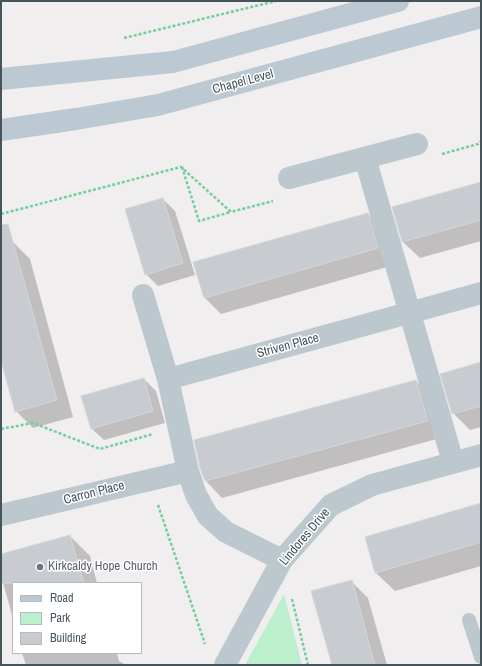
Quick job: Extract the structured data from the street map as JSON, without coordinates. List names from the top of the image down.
{
  "streets": {
    "main road": ["Chapel Level"],
    "street": ["Striven Place", "Carron Place", "Lindores Drive"]
  },
  "places": ["Kirkcaldy Hope Church"],
  "legend": ["Road", "Park", "Building"]
}
